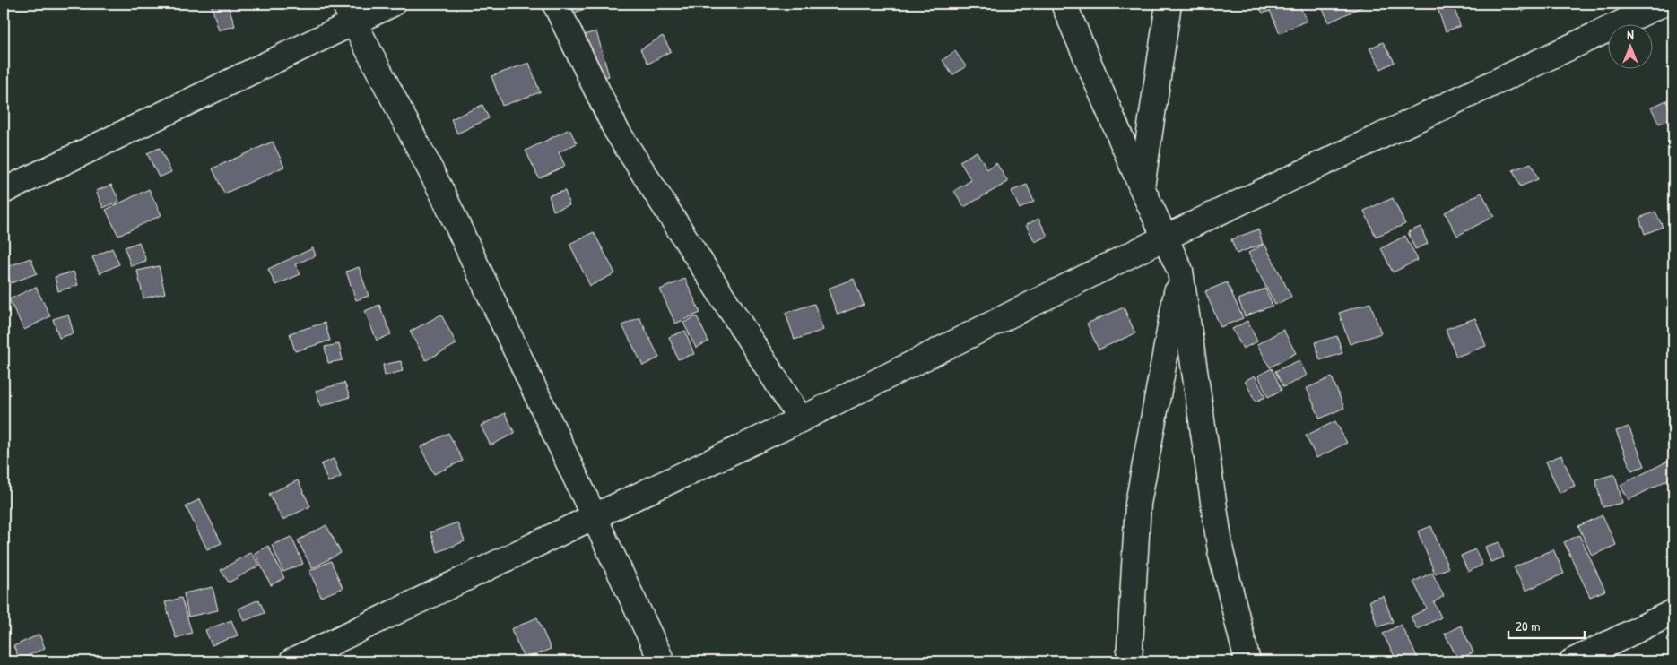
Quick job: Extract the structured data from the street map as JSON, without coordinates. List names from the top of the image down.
{
  "scale_bar": "20 m",
  "north": "top"
}
